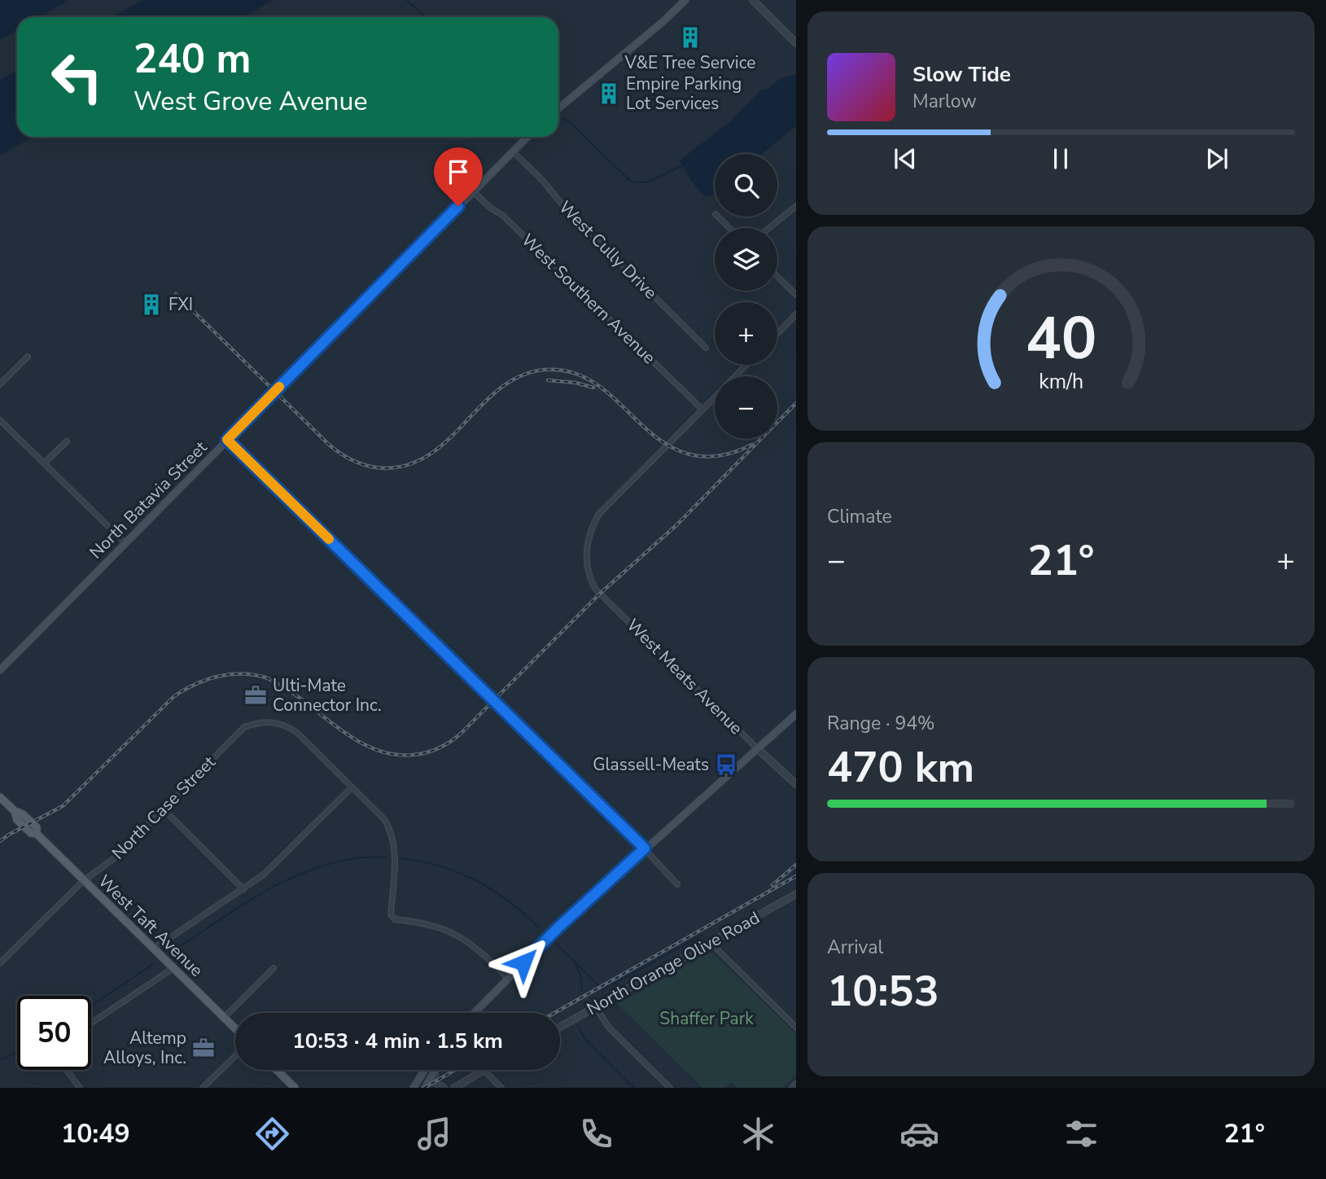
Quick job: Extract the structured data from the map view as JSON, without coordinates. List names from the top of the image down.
{
  "streets": {
    "main road": ["North Batavia Street", "West Taft Avenue"],
    "street": [
      "West Cully Drive",
      "West Southern Avenue",
      "West Meats Avenue",
      "North Case Street",
      "North Orange Olive Road"
    ]
  },
  "crossings": [
    ["West Cully Drive", "North Batavia Street"],
    ["West Southern Avenue", "North Batavia Street"],
    ["West Southern Avenue", "West Meats Avenue"],
    ["North Case Street", "West Taft Avenue"]
  ],
  "parks": ["Shaffer Park"],
  "places": {
    "building": ["V&E Tree Service", "Empire Parking Lot Services", "FXI"],
    "office": ["Ulti-Mate Connector Inc.", "Altemp Alloys, Inc."],
    "bus stop": ["Glassell-Meats"]
  },
  "page": {
    "turn": ["240 m", "West Grove Avenue"],
    "song": ["Slow Tide", "Marlow"],
    "map_buttons": ["+", "−"],
    "tile": [
      "Climate",
      ["Range · 94%", "470 km"],
      ["Arrival", "10:53"]
    ],
    "heat": ["−", "21°", "+"],
    "limit": "50",
    "trip": "10:53 · 4 min · 1.5 km",
    "tabs": ["10:49", "21°"],
    "gauge": ["40", "km/h"]
  }
}
